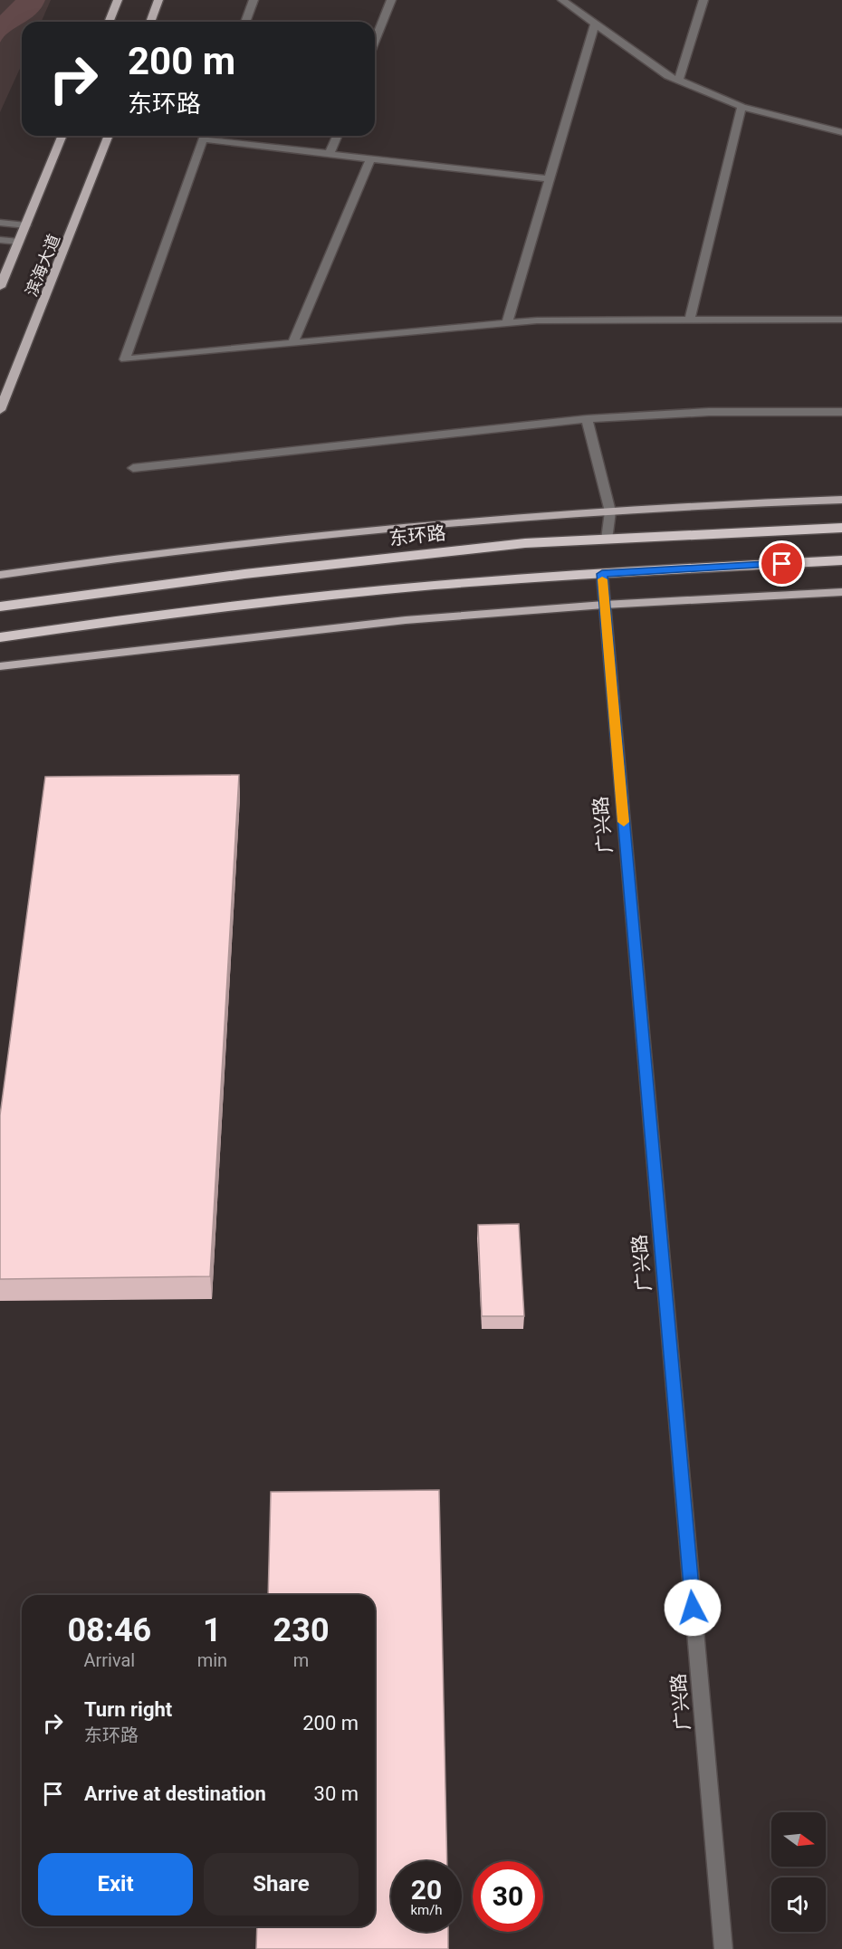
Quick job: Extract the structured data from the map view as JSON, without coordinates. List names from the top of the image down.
{
  "streets": {
    "highway": ["东环路"],
    "main road": ["滨海大道"],
    "street": ["广兴路"]
  },
  "north": "right",
  "page": {
    "turn": ["200 m", "东环路"],
    "eta": [
      "08:46",
      "Arrival",
      "1",
      "min",
      "230",
      "m"
    ],
    "list": [
      {
        "name": "Turn right",
        "note": "东环路",
        "value": "200 m"
      },
      {
        "name": "Arrive at destination",
        "value": "30 m"
      }
    ],
    "buttons": ["Exit", "Share"],
    "speed": "20 km/h",
    "limit": "30"
  }
}
